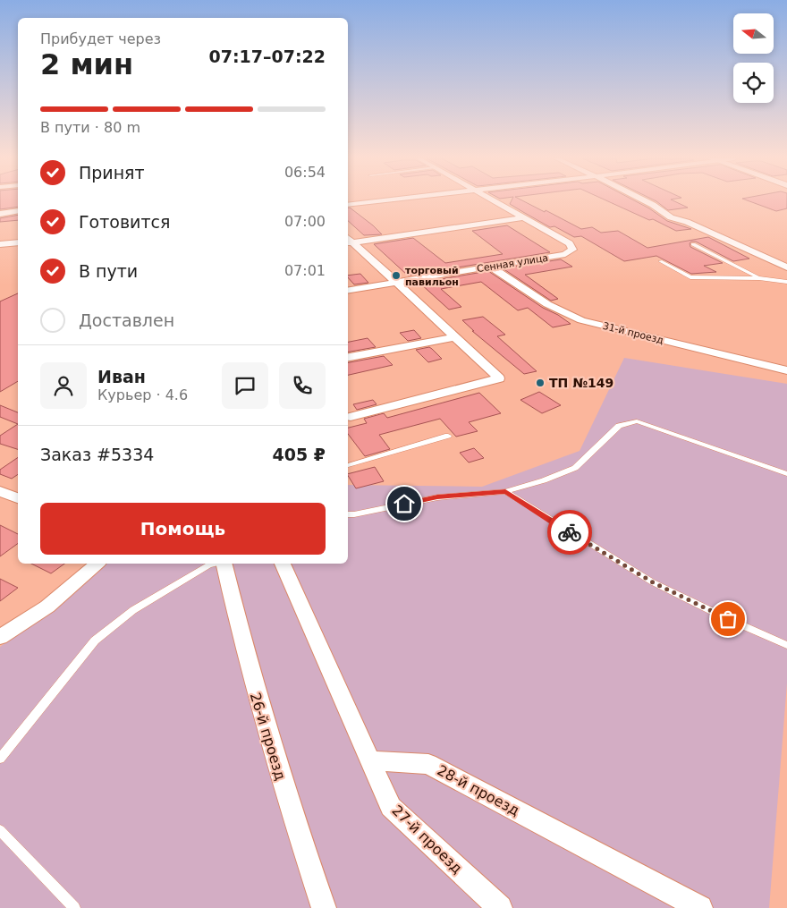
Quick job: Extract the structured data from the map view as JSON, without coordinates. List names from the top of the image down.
{
  "streets": {
    "street": [
      "Сенная улица",
      "31-й проезд",
      "26-й проезд",
      "28-й проезд",
      "27-й проезд"
    ]
  },
  "crossings": [
    ["Сенная улица", "31-й проезд"],
    ["28-й проезд", "27-й проезд"]
  ],
  "places": ["торговый павильон", "ТП №149"],
  "north": "left",
  "page": {
    "heading": ["2 мин", "Прибудет через", "07:17–07:22"],
    "panel": [
      "Иван",
      "Курьер · 4.6",
      "Заказ #5334",
      "405 ₽"
    ],
    "bar": "В пути · 80 m",
    "list": [
      ["Принят", "06:54"],
      ["Готовится", "07:00"],
      ["В пути", "07:01"],
      "Доставлен"
    ],
    "buttons": "Помощь"
  }
}
